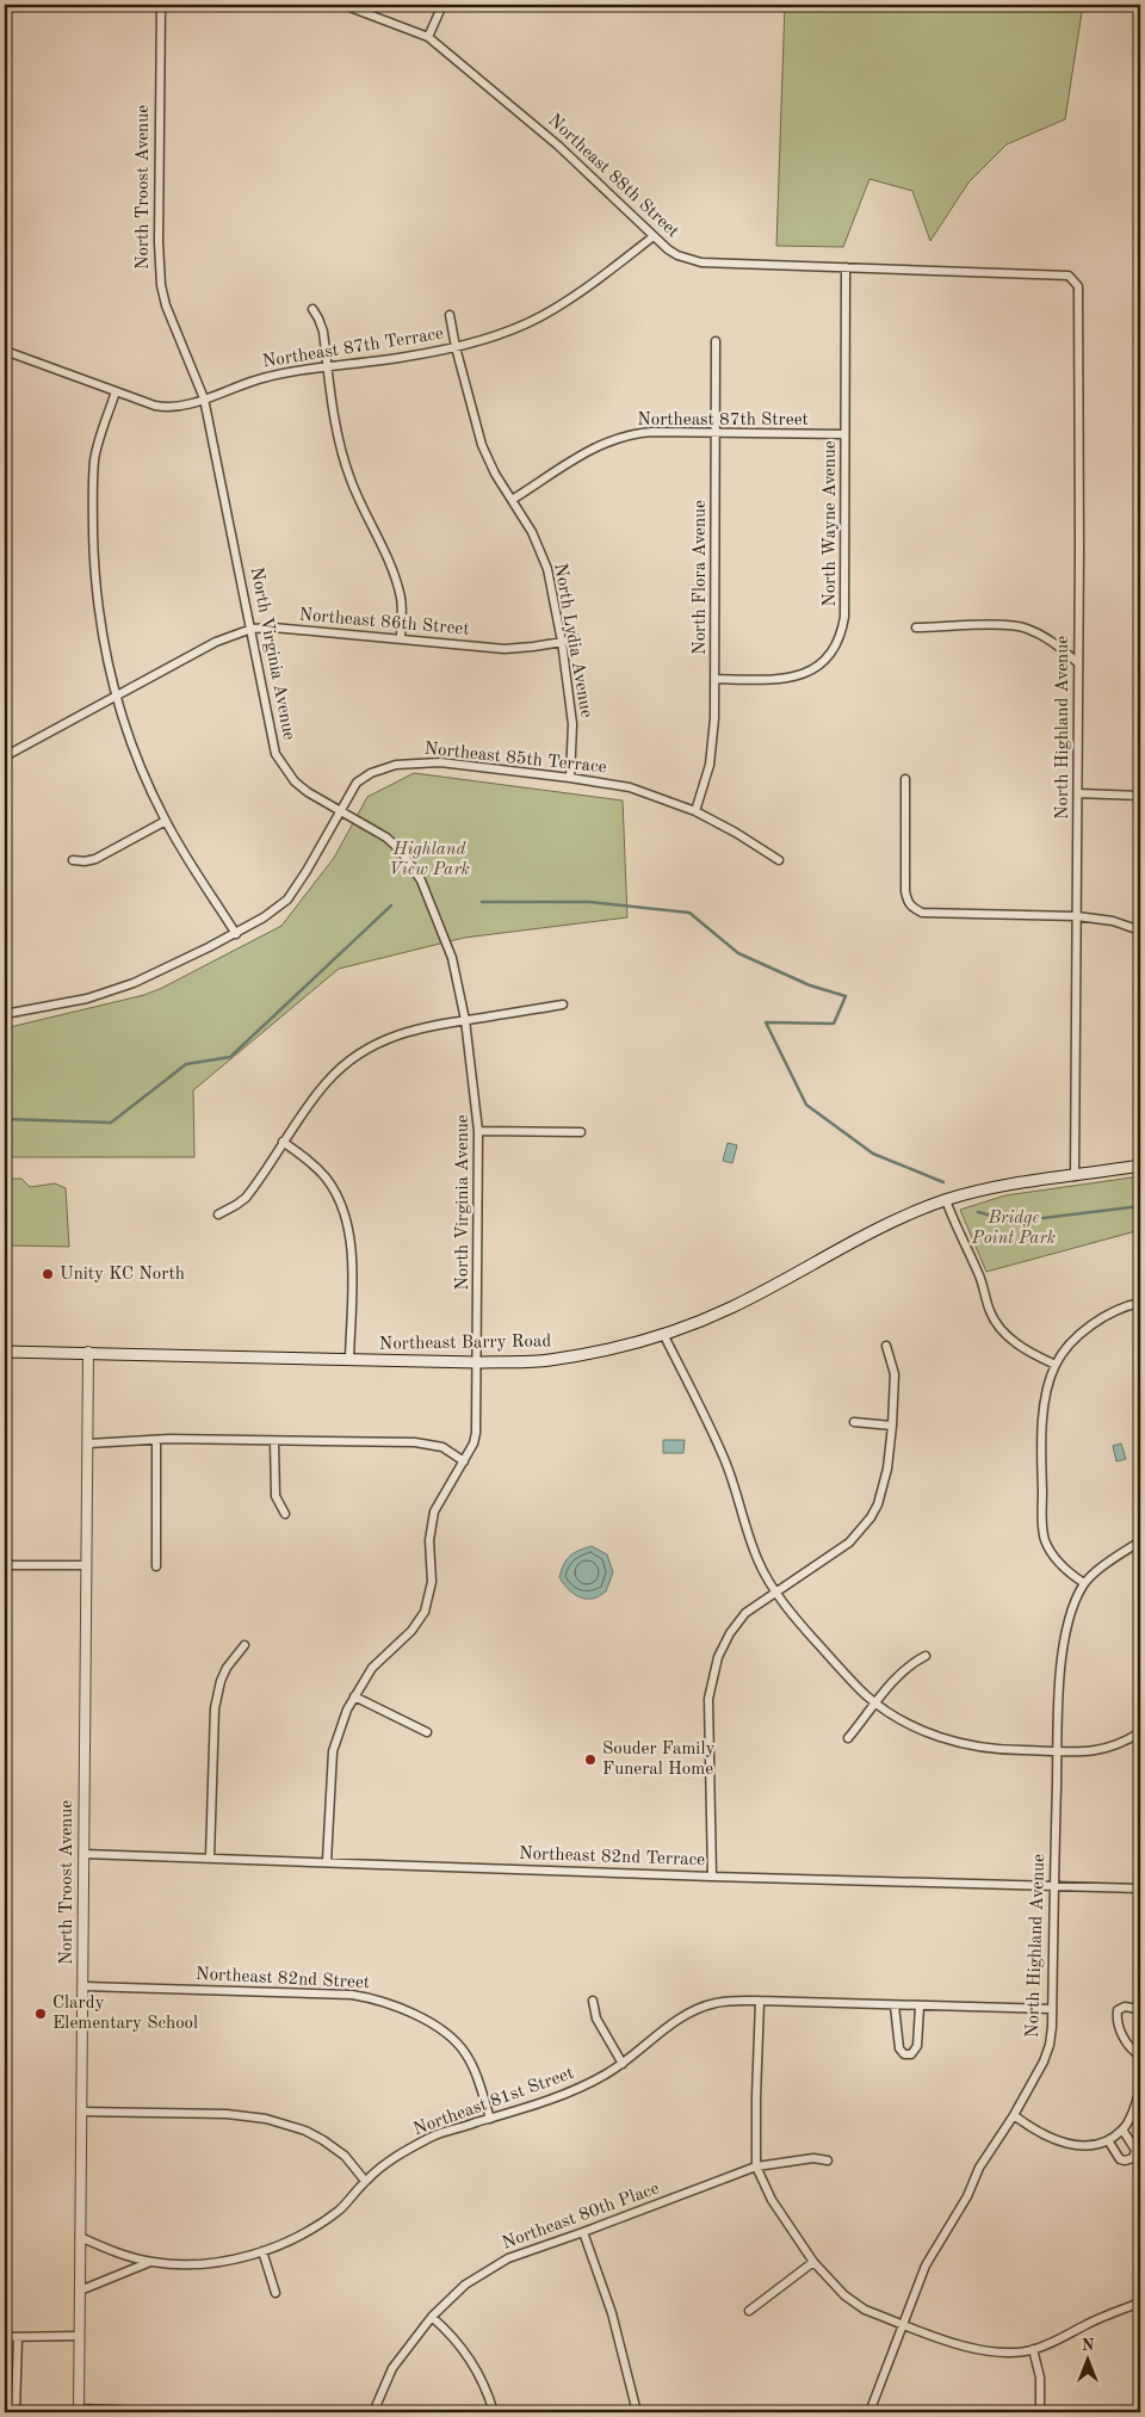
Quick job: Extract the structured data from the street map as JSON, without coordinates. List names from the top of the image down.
{
  "streets": {
    "main road": ["Northeast Barry Road"],
    "street": [
      "Northeast 88th Street",
      "North Troost Avenue",
      "Northeast 87th Terrace",
      "Northeast 87th Street",
      "North Wayne Avenue",
      "North Flora Avenue",
      "Northeast 86th Street",
      "North Lydia Avenue",
      "North Virginia Avenue",
      "North Highland Avenue",
      "Northeast 85th Terrace",
      "Northeast 82nd Terrace",
      "Northeast 82nd Street",
      "Northeast 81st Street",
      "Northeast 80th Place"
    ]
  },
  "crossings": [
    ["Northeast 88th Street", "Northeast 87th Terrace"],
    ["Northeast 88th Street", "North Wayne Avenue"],
    ["Northeast 88th Street", "North Highland Avenue"],
    ["North Troost Avenue", "Northeast 87th Terrace"],
    ["North Troost Avenue", "North Virginia Avenue"],
    ["North Troost Avenue", "Northeast Barry Road"],
    ["North Troost Avenue", "Northeast 82nd Terrace"],
    ["North Troost Avenue", "Northeast 82nd Street"],
    ["North Troost Avenue", "Northeast 81st Street"],
    ["Northeast 87th Terrace", "North Lydia Avenue"],
    ["Northeast 87th Terrace", "North Virginia Avenue"],
    ["Northeast 87th Street", "North Wayne Avenue"],
    ["Northeast 87th Street", "North Flora Avenue"],
    ["Northeast 87th Street", "North Lydia Avenue"],
    ["North Wayne Avenue", "North Flora Avenue"],
    ["North Flora Avenue", "Northeast 85th Terrace"],
    ["Northeast 86th Street", "North Lydia Avenue"],
    ["Northeast 86th Street", "North Virginia Avenue"],
    ["North Lydia Avenue", "Northeast 85th Terrace"],
    ["North Virginia Avenue", "Northeast 85th Terrace"],
    ["North Virginia Avenue", "Northeast Barry Road"],
    ["North Virginia Avenue", "Northeast 82nd Terrace"],
    ["North Highland Avenue", "Northeast Barry Road"],
    ["North Highland Avenue", "Northeast 82nd Terrace"],
    ["North Highland Avenue", "Northeast 81st Street"],
    ["Northeast 82nd Street", "Northeast 81st Street"]
  ],
  "parks": ["Highland View Park", "Bridge Point Park"],
  "places": ["Unity KC North", "Souder Family Funeral Home", "Clardy Elementary School"],
  "north": "top"
}
